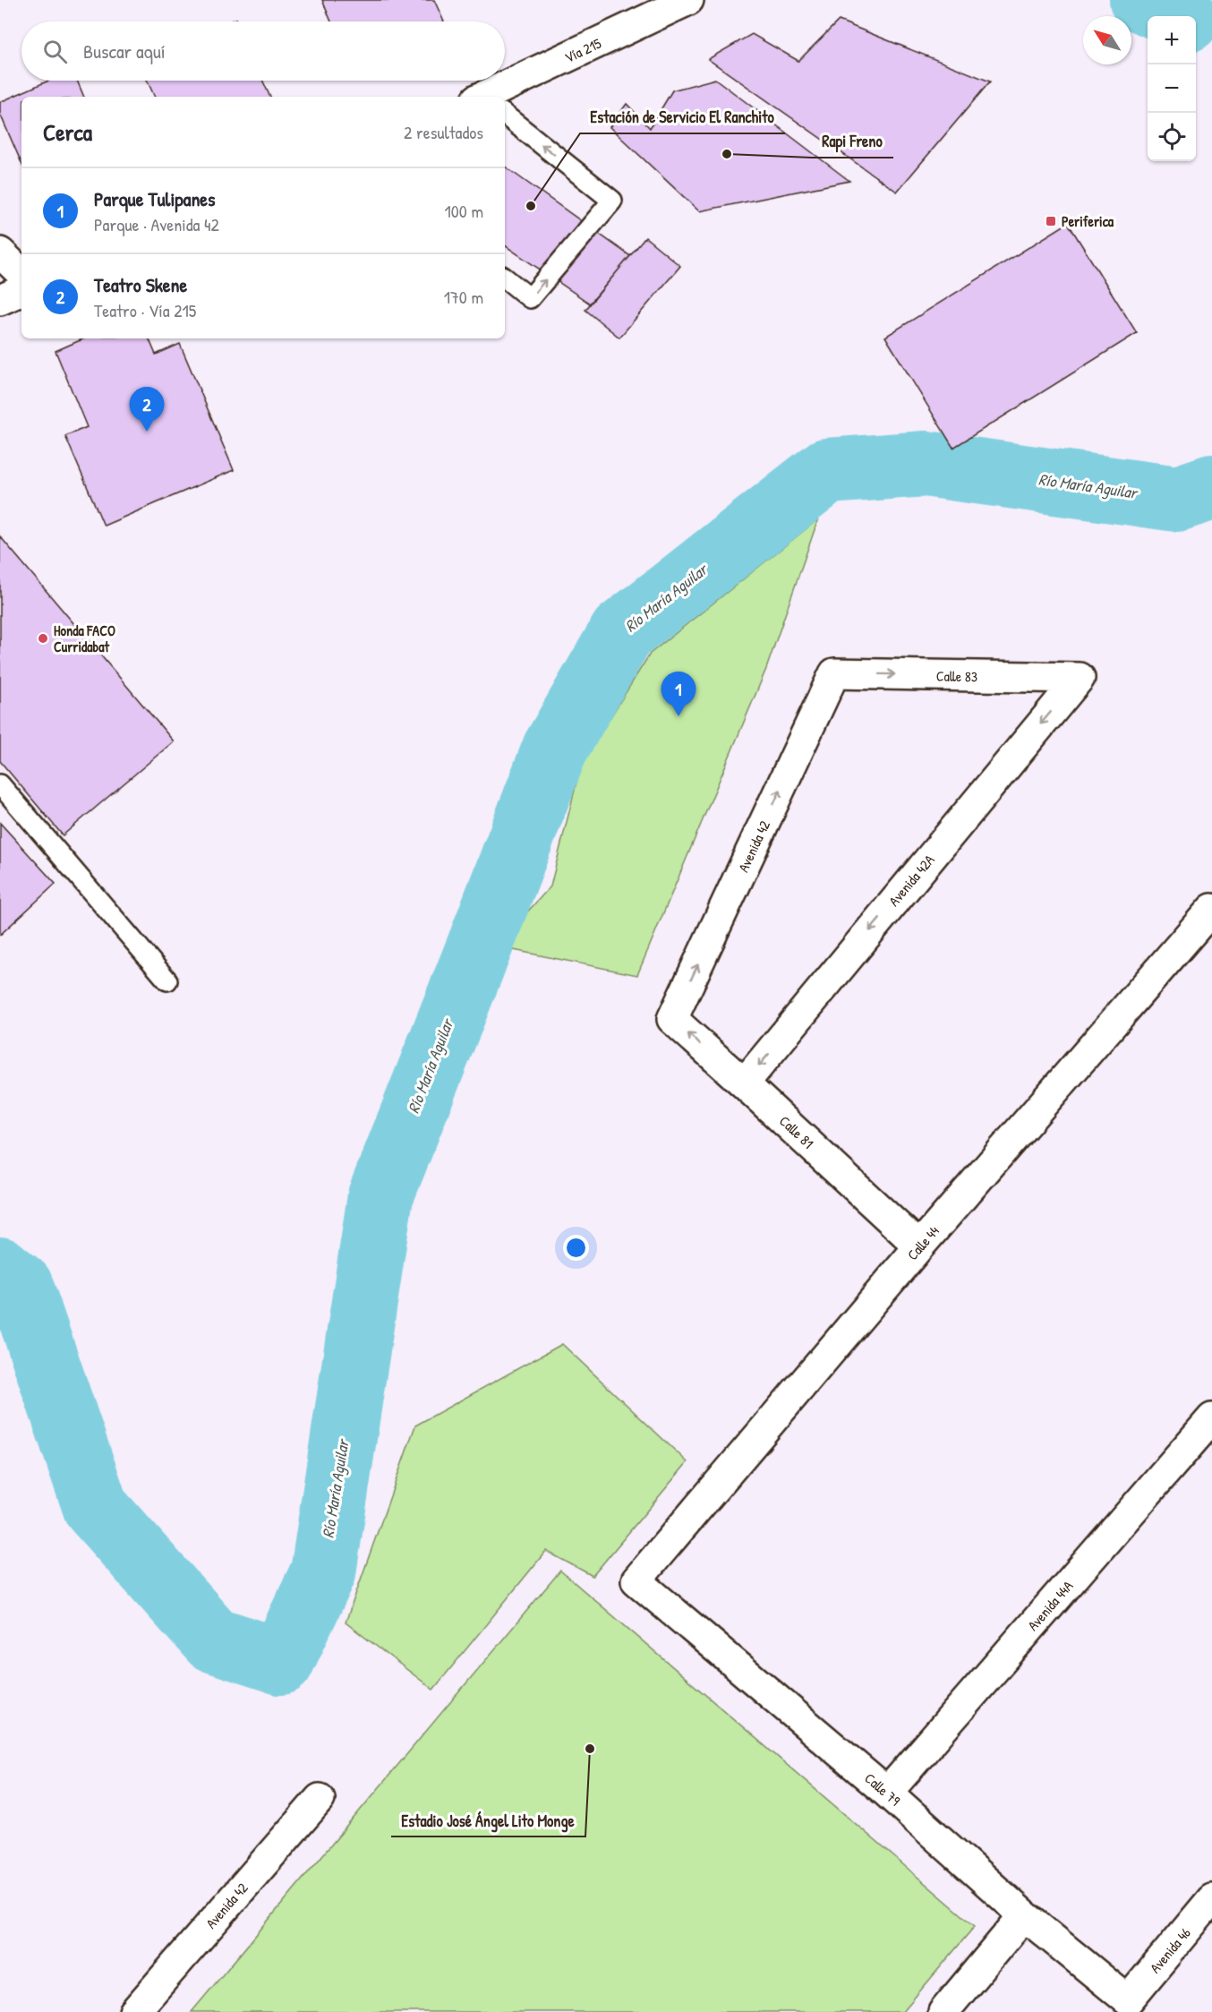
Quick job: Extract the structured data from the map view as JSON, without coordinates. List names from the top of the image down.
{
  "streets": {
    "street": [
      "Vía 215",
      "Calle 83",
      "Avenida 42",
      "Avenida 42A",
      "Calle 81",
      "Calle 44",
      "Avenida 44A",
      "Calle 79",
      "Avenida 46"
    ]
  },
  "crossings": [
    ["Calle 83", "Avenida 42"],
    ["Calle 83", "Avenida 42A"],
    ["Avenida 42", "Calle 81"],
    ["Avenida 42A", "Calle 81"],
    ["Calle 81", "Calle 44"],
    ["Calle 44", "Calle 79"],
    ["Avenida 44A", "Calle 79"],
    ["Calle 79", "Avenida 46"]
  ],
  "one_way": ["Calle 83", "Avenida 42", "Avenida 42A"],
  "water": ["Río María Aguilar"],
  "places": {
    "other": [
      "Rapi Freno",
      "Estación de Servicio El Ranchito",
      "Honda FACO Curridabat",
      "Estadio José Ángel Lito Monge"
    ],
    "transit": ["Periferica"]
  },
  "north": "top left",
  "page": {
    "map_buttons": ["+", "−"],
    "search": "Buscar aquí",
    "heading": ["Cerca", "2 resultados"],
    "list": [
      {
        "mark": "1",
        "name": "Parque Tulipanes",
        "note": "Parque · Avenida 42",
        "value": "100 m"
      },
      {
        "mark": "2",
        "name": "Teatro Skene",
        "note": "Teatro · Vía 215",
        "value": "170 m"
      }
    ],
    "pins": ["2", "1"]
  }
}
